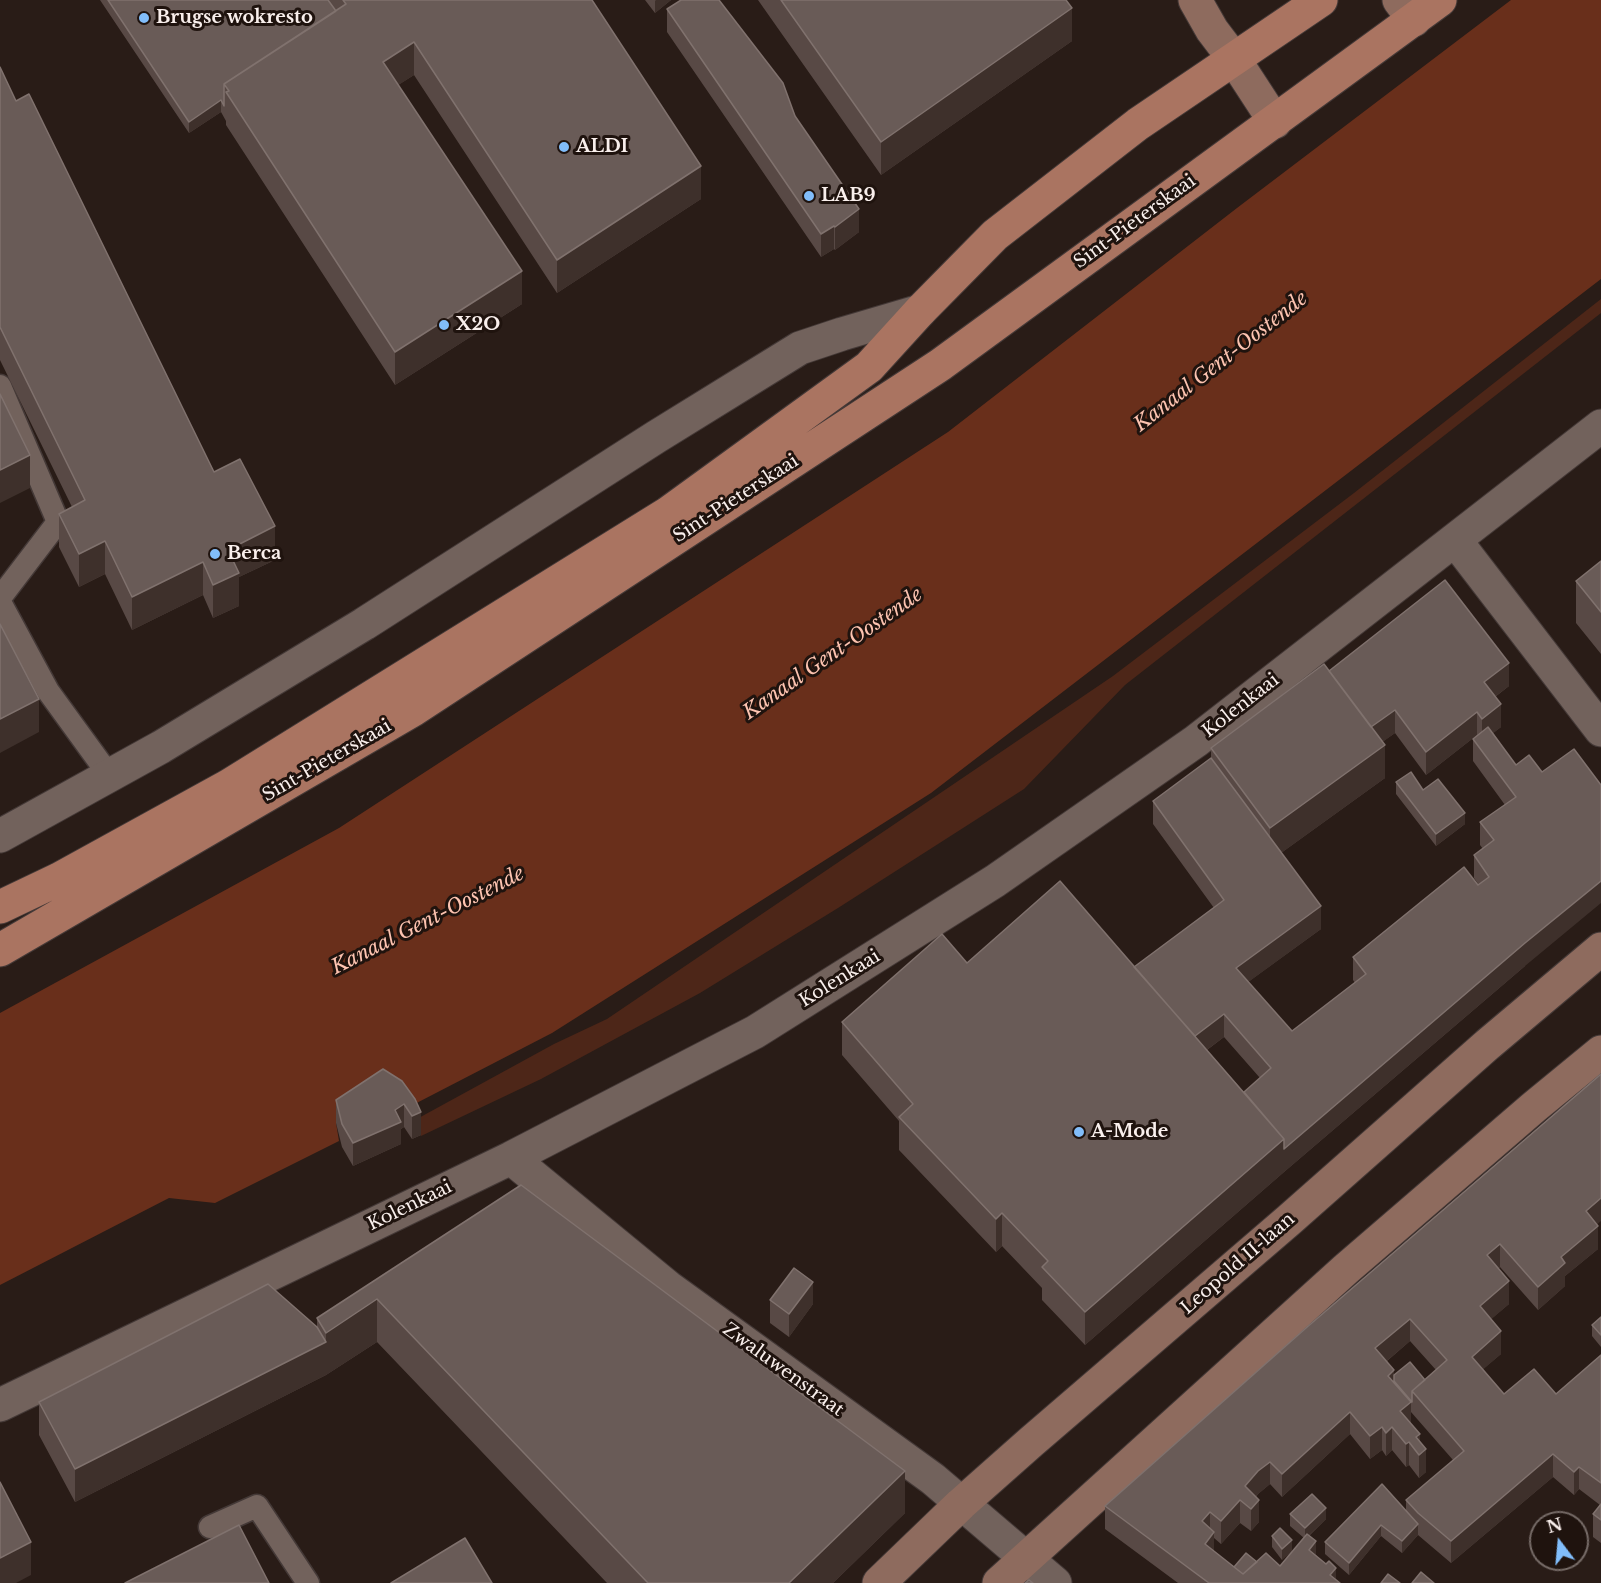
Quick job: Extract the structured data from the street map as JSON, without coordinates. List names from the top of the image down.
{
  "streets": {
    "main road": ["Sint-Pieterskaai"],
    "street": ["Kolenkaai", "Leopold II-laan", "Zwaluwenstraat"]
  },
  "crossings": [
    ["Kolenkaai", "Zwaluwenstraat"],
    ["Leopold II-laan", "Zwaluwenstraat"]
  ],
  "water": ["Kanaal Gent-Oostende"],
  "places": [
    "Brugse wokresto",
    "ALDI",
    "LAB9",
    "X2O",
    "Berca",
    "A-Mode"
  ],
  "north": "top"
}
